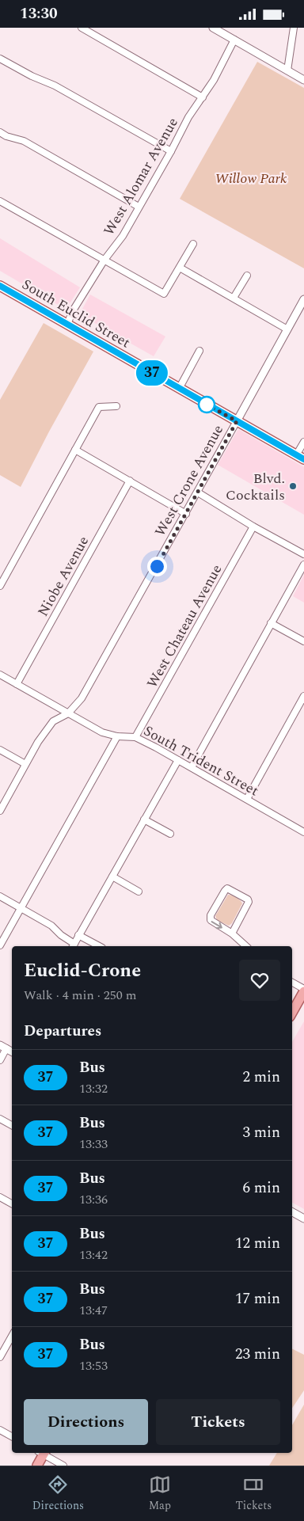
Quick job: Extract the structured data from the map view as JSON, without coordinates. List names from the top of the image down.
{
  "streets": {
    "main road": ["South Euclid Street"],
    "street": [
      "West Alomar Avenue",
      "West Crone Avenue",
      "Niobe Avenue",
      "West Chateau Avenue",
      "South Trident Street"
    ]
  },
  "crossings": [
    ["West Alomar Avenue", "South Euclid Street"],
    ["South Euclid Street", "West Crone Avenue"],
    ["West Crone Avenue", "South Trident Street"],
    ["Niobe Avenue", "South Trident Street"],
    ["West Chateau Avenue", "South Trident Street"]
  ],
  "parks": ["Willow Park"],
  "places": ["Blvd. Cocktails"],
  "lines": ["bus line 37"],
  "page": {
    "status": "13:30",
    "on_map": "37",
    "heading": [
      ["Euclid-Crone", "Walk · 4 min · 250 m"],
      "Departures"
    ],
    "list": [
      {
        "mark": "37",
        "name": "Bus",
        "note": "13:32",
        "value": "2 min"
      },
      {
        "mark": "37",
        "name": "Bus",
        "note": "13:33",
        "value": "3 min"
      },
      {
        "mark": "37",
        "name": "Bus",
        "note": "13:36",
        "value": "6 min"
      },
      {
        "mark": "37",
        "name": "Bus",
        "note": "13:42",
        "value": "12 min"
      },
      {
        "mark": "37",
        "name": "Bus",
        "note": "13:47",
        "value": "17 min"
      },
      {
        "mark": "37",
        "name": "Bus",
        "note": "13:53",
        "value": "23 min"
      }
    ],
    "buttons": ["Directions", "Tickets"],
    "tabs": ["Directions", "Map", "Tickets"]
  }
}
